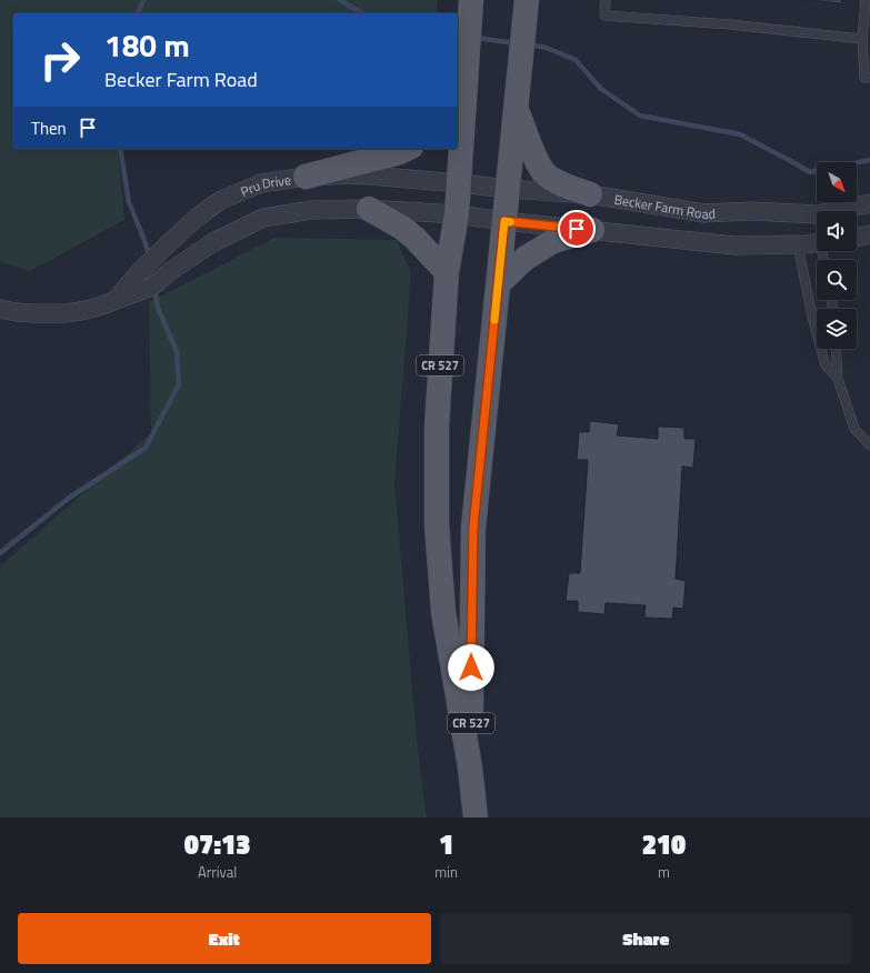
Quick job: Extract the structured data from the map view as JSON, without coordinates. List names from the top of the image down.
{
  "streets": {
    "main road": ["CR 527"],
    "street": ["Pru Drive", "Becker Farm Road"]
  },
  "crossings": [
    ["Pru Drive", "Becker Farm Road"],
    ["Pru Drive", "CR 527"],
    ["Becker Farm Road", "CR 527"]
  ],
  "north": "bottom right",
  "page": {
    "turn": ["180 m", "Becker Farm Road"],
    "then": "Then",
    "eta": [
      "07:13",
      "Arrival",
      "1",
      "min",
      "210",
      "m"
    ],
    "buttons": ["Exit", "Share"]
  }
}
